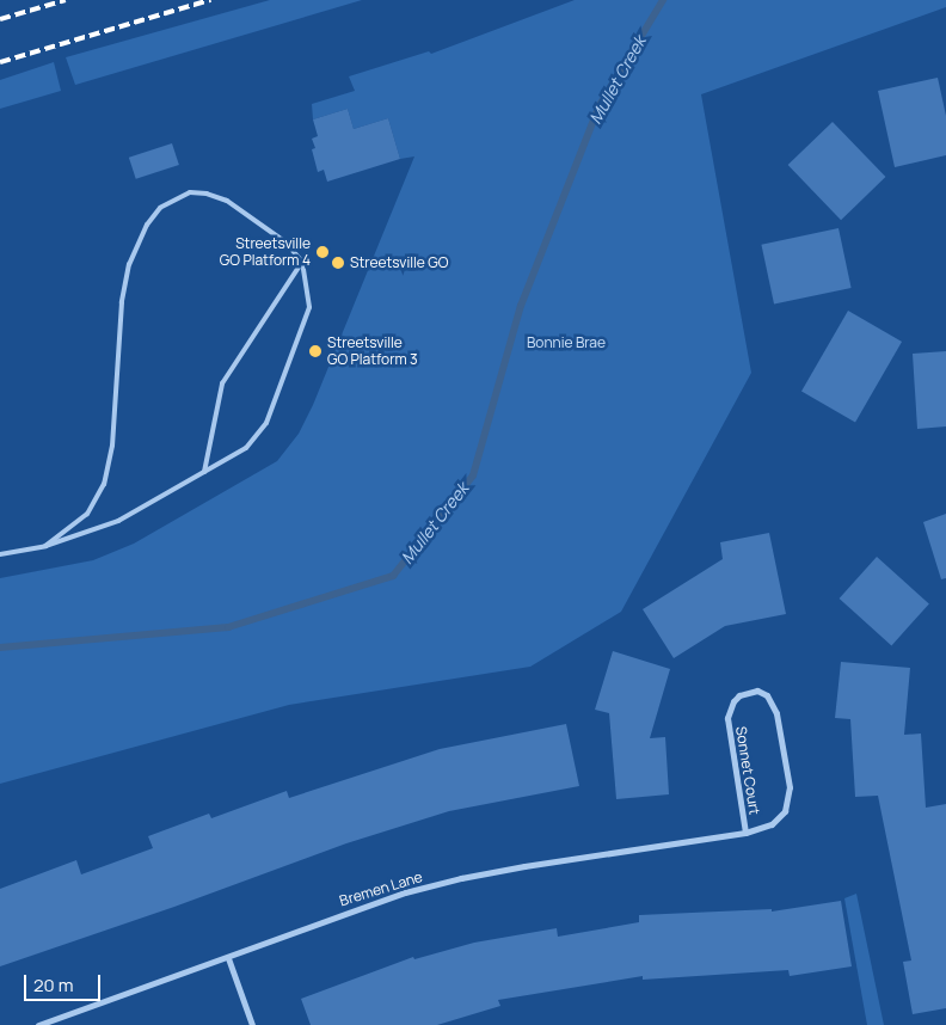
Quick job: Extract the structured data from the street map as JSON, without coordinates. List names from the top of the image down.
{
  "streets": {
    "street": ["Sonnet Court", "Bremen Lane"]
  },
  "crossings": [
    ["Sonnet Court", "Bremen Lane"]
  ],
  "water": ["Mullet Creek"],
  "parks": ["Bonnie Brae"],
  "places": ["Streetsville GO Platform 4", "Streetsville GO", "Streetsville GO Platform 3"],
  "scale_bar": "20 m"
}
